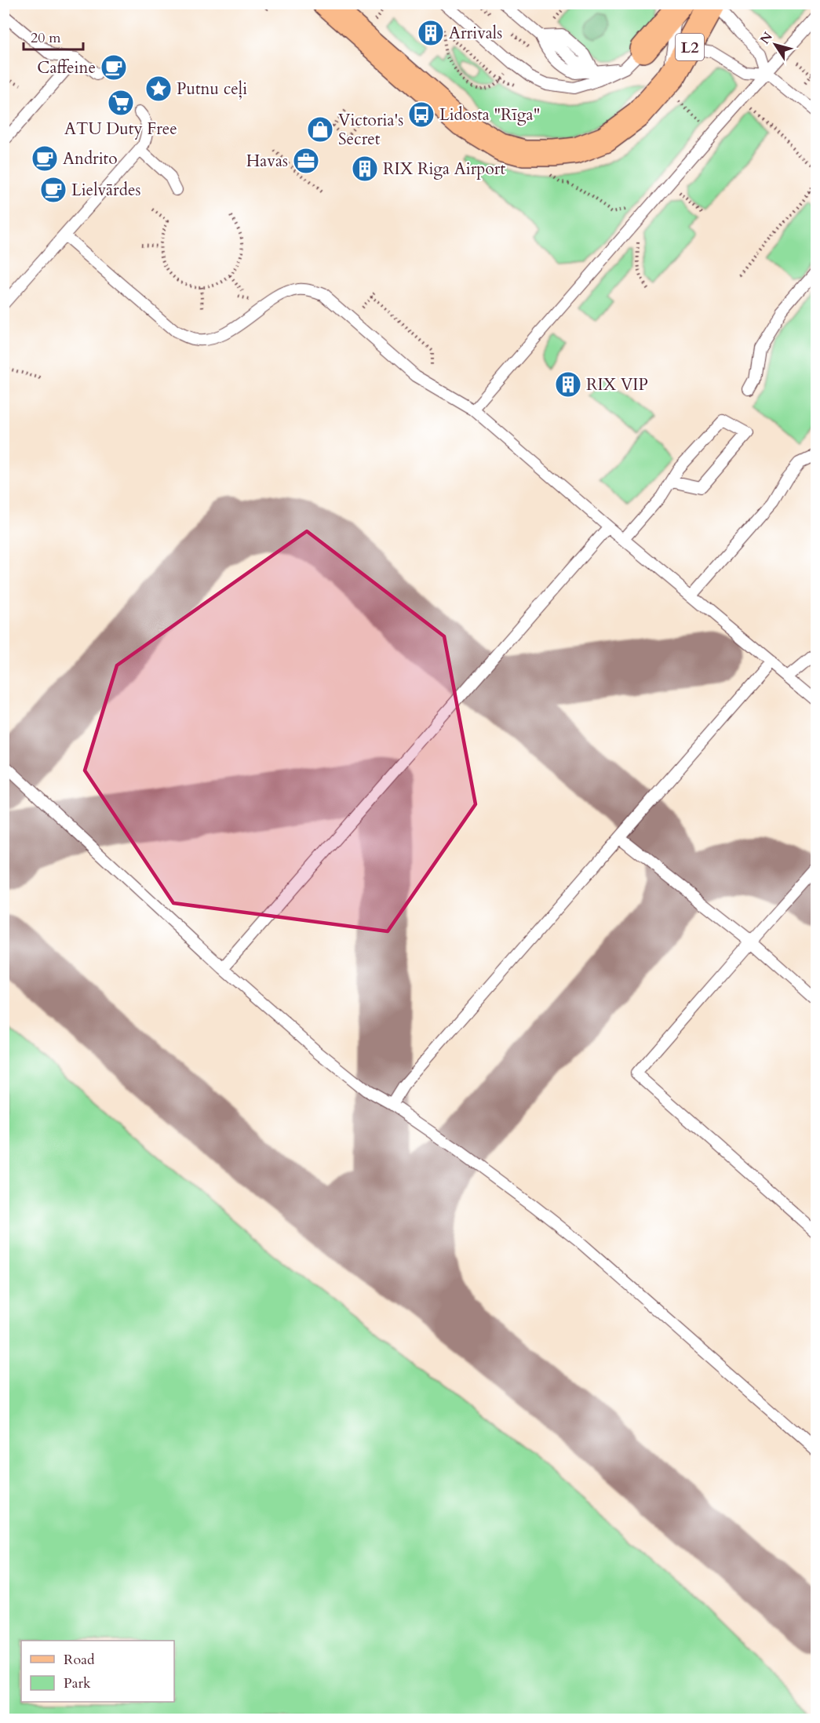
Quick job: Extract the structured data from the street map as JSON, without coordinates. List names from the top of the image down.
{
  "streets": {
    "main road": ["L2"]
  },
  "places": {
    "building": ["Arrivals", "RIX Riga Airport", "RIX VIP"],
    "cafe": ["Caffeine", "Andrito", "Lielvārdes"],
    "place": ["Putnu ceļi"],
    "supermarket": ["ATU Duty Free"],
    "bus stop": ["Lidosta \"Rīga\""],
    "shop": ["Victoria's Secret"],
    "office": ["Havas"]
  },
  "legend": ["Road", "Park"],
  "scale_bar": "20 m",
  "north": "top left"
}
